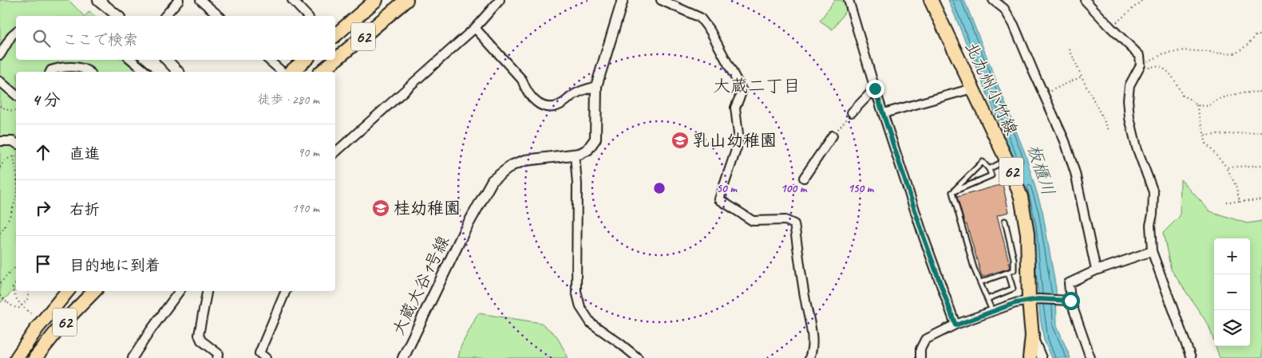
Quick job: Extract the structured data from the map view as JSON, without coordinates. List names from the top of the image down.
{
  "streets": {
    "main road": ["62", "北九州小竹線"],
    "street": ["大蔵大谷1号線"]
  },
  "districts": ["大蔵二丁目"],
  "water": ["板櫃川"],
  "places": {
    "school or university": ["乳山幼稚園", "桂幼稚園"]
  },
  "page": {
    "search": "ここで検索",
    "heading": ["4 分", "徒歩 · 280 m"],
    "list": [
      ["直進", "90 m"],
      ["右折", "190 m"],
      "目的地に到着"
    ],
    "map_buttons": ["+", "−"]
  },
  "rings": ["50 m", "100 m", "150 m"]
}
